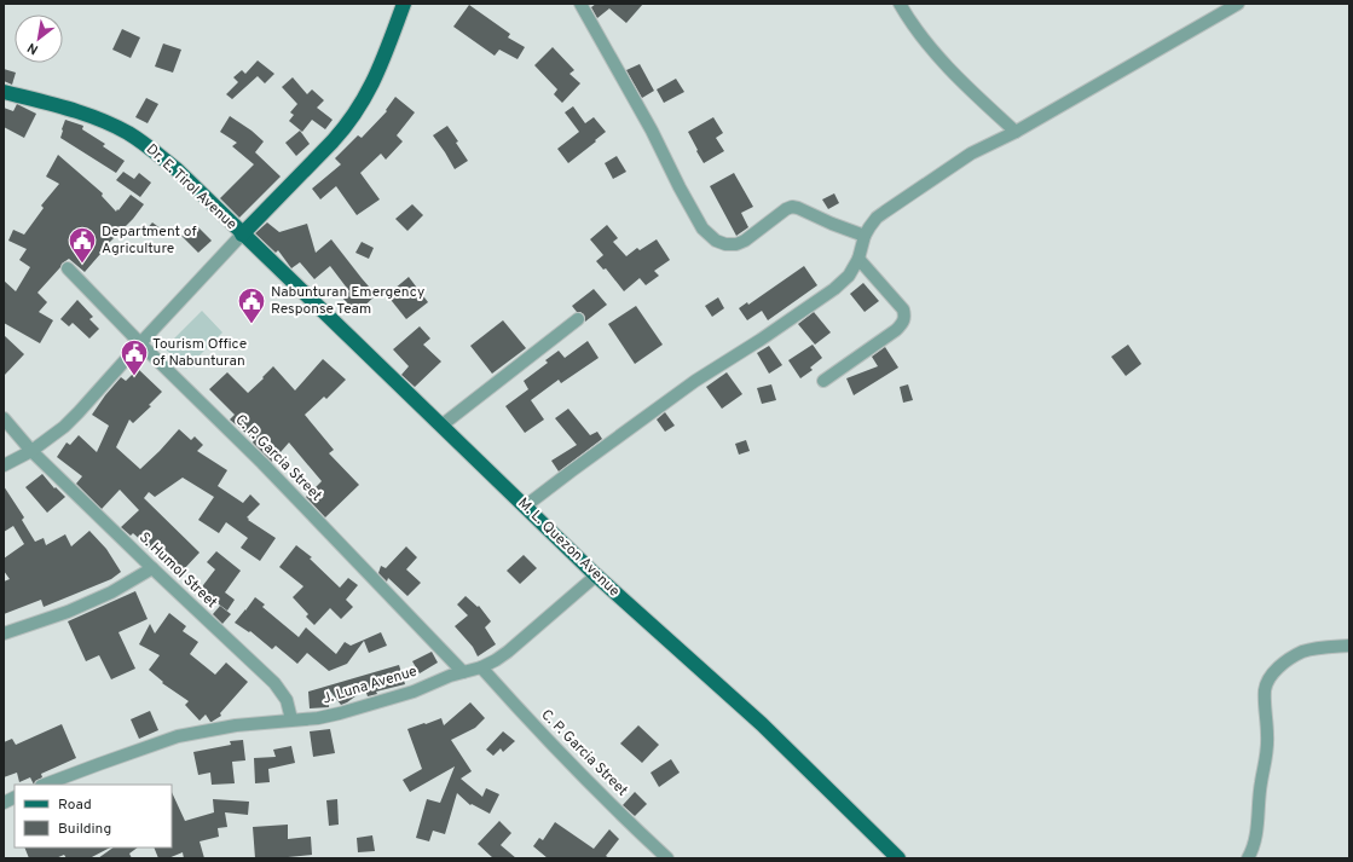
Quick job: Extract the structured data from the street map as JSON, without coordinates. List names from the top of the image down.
{
  "streets": {
    "main road": ["Dr. E. Tirol Avenue", "M. L. Quezon Avenue"],
    "street": ["C. P. Garcia Street", "S. Humol Street", "J. Luna Avenue"]
  },
  "crossings": [
    ["Dr. E. Tirol Avenue", "M. L. Quezon Avenue"],
    ["C. P. Garcia Street", "J. Luna Avenue"],
    ["M. L. Quezon Avenue", "J. Luna Avenue"],
    ["S. Humol Street", "J. Luna Avenue"]
  ],
  "places": {
    "public building": ["Department of Agriculture", "Nabunturan Emergency Response Team", "Tourism Office of Nabunturan"]
  },
  "legend": ["Road", "Building"],
  "north": "bottom left"
}
